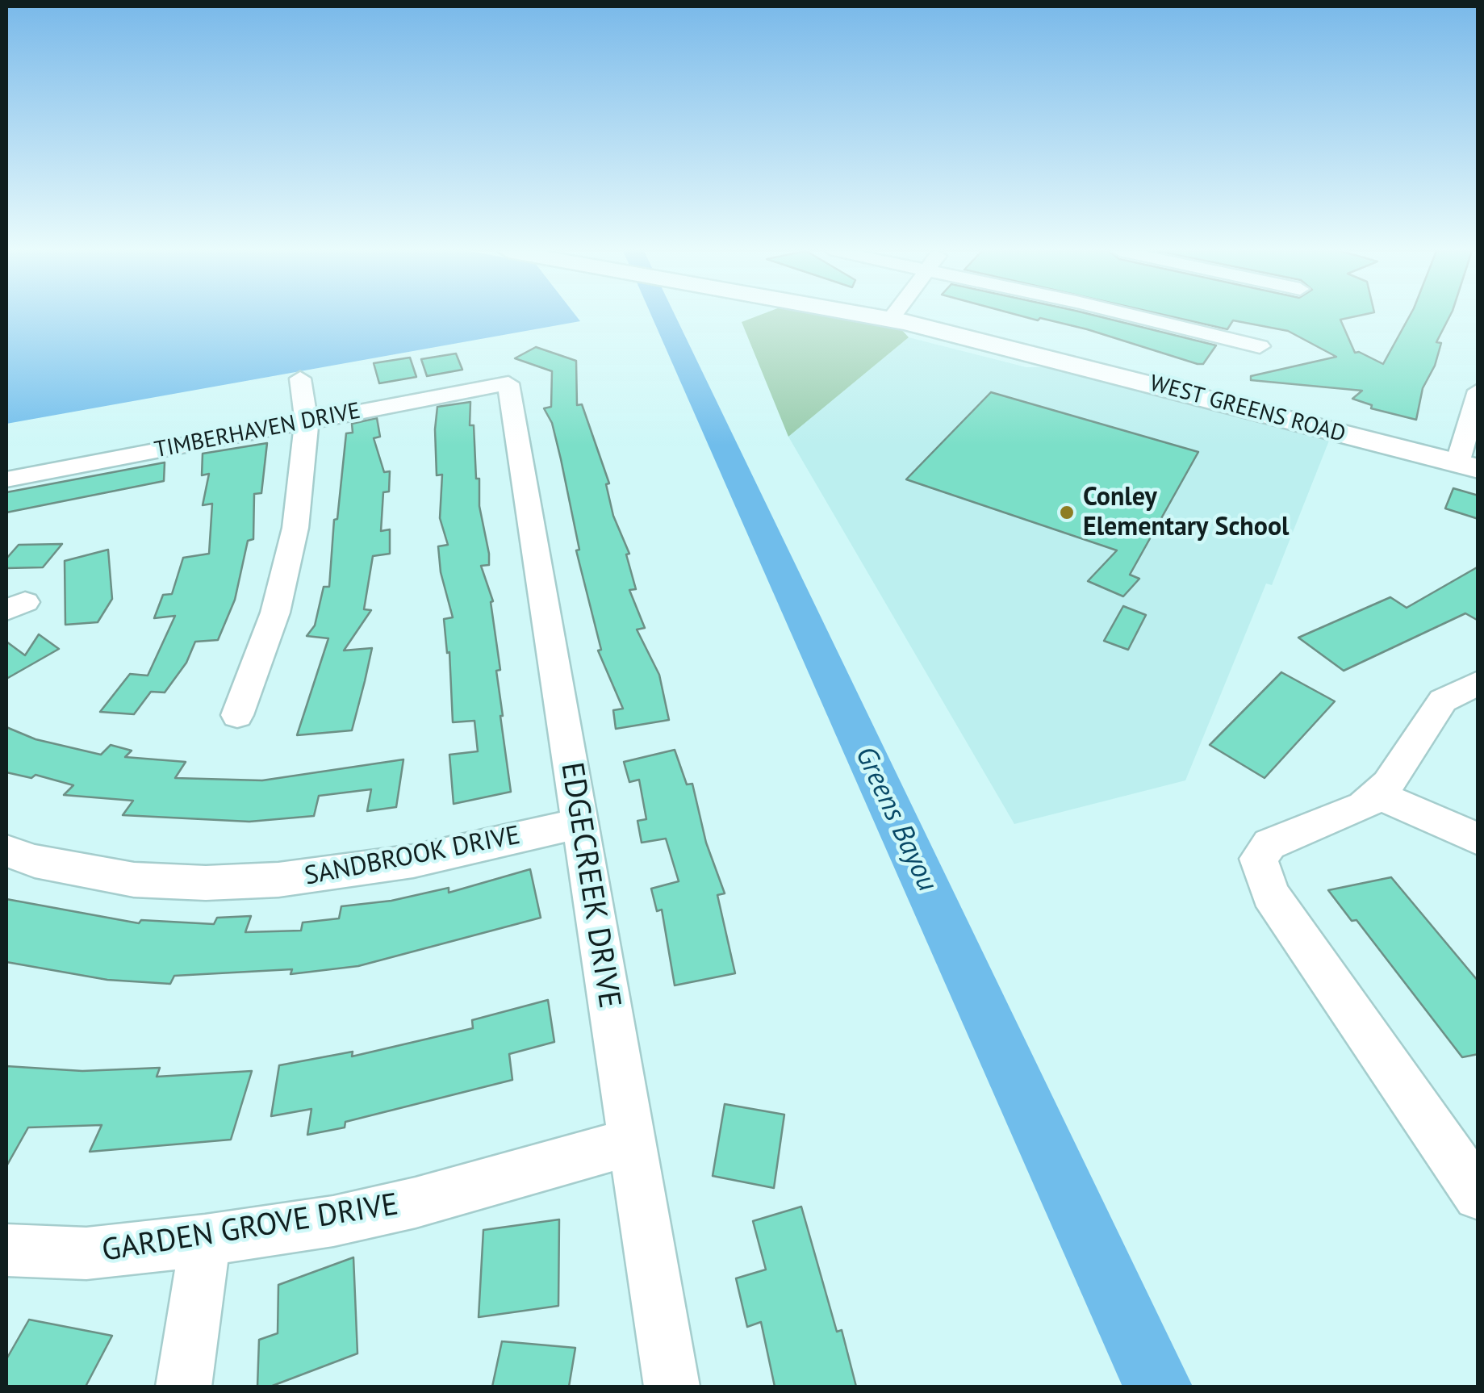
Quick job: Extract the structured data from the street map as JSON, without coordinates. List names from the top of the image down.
{
  "streets": {
    "main road": ["WEST GREENS ROAD"],
    "street": [
      "TIMBERHAVEN DRIVE",
      "SANDBROOK DRIVE",
      "EDGECREEK DRIVE",
      "GARDEN GROVE DRIVE"
    ]
  },
  "crossings": [
    ["TIMBERHAVEN DRIVE", "EDGECREEK DRIVE"],
    ["SANDBROOK DRIVE", "EDGECREEK DRIVE"],
    ["EDGECREEK DRIVE", "GARDEN GROVE DRIVE"]
  ],
  "water": ["Greens Bayou"],
  "places": ["Conley Elementary School"]
}
